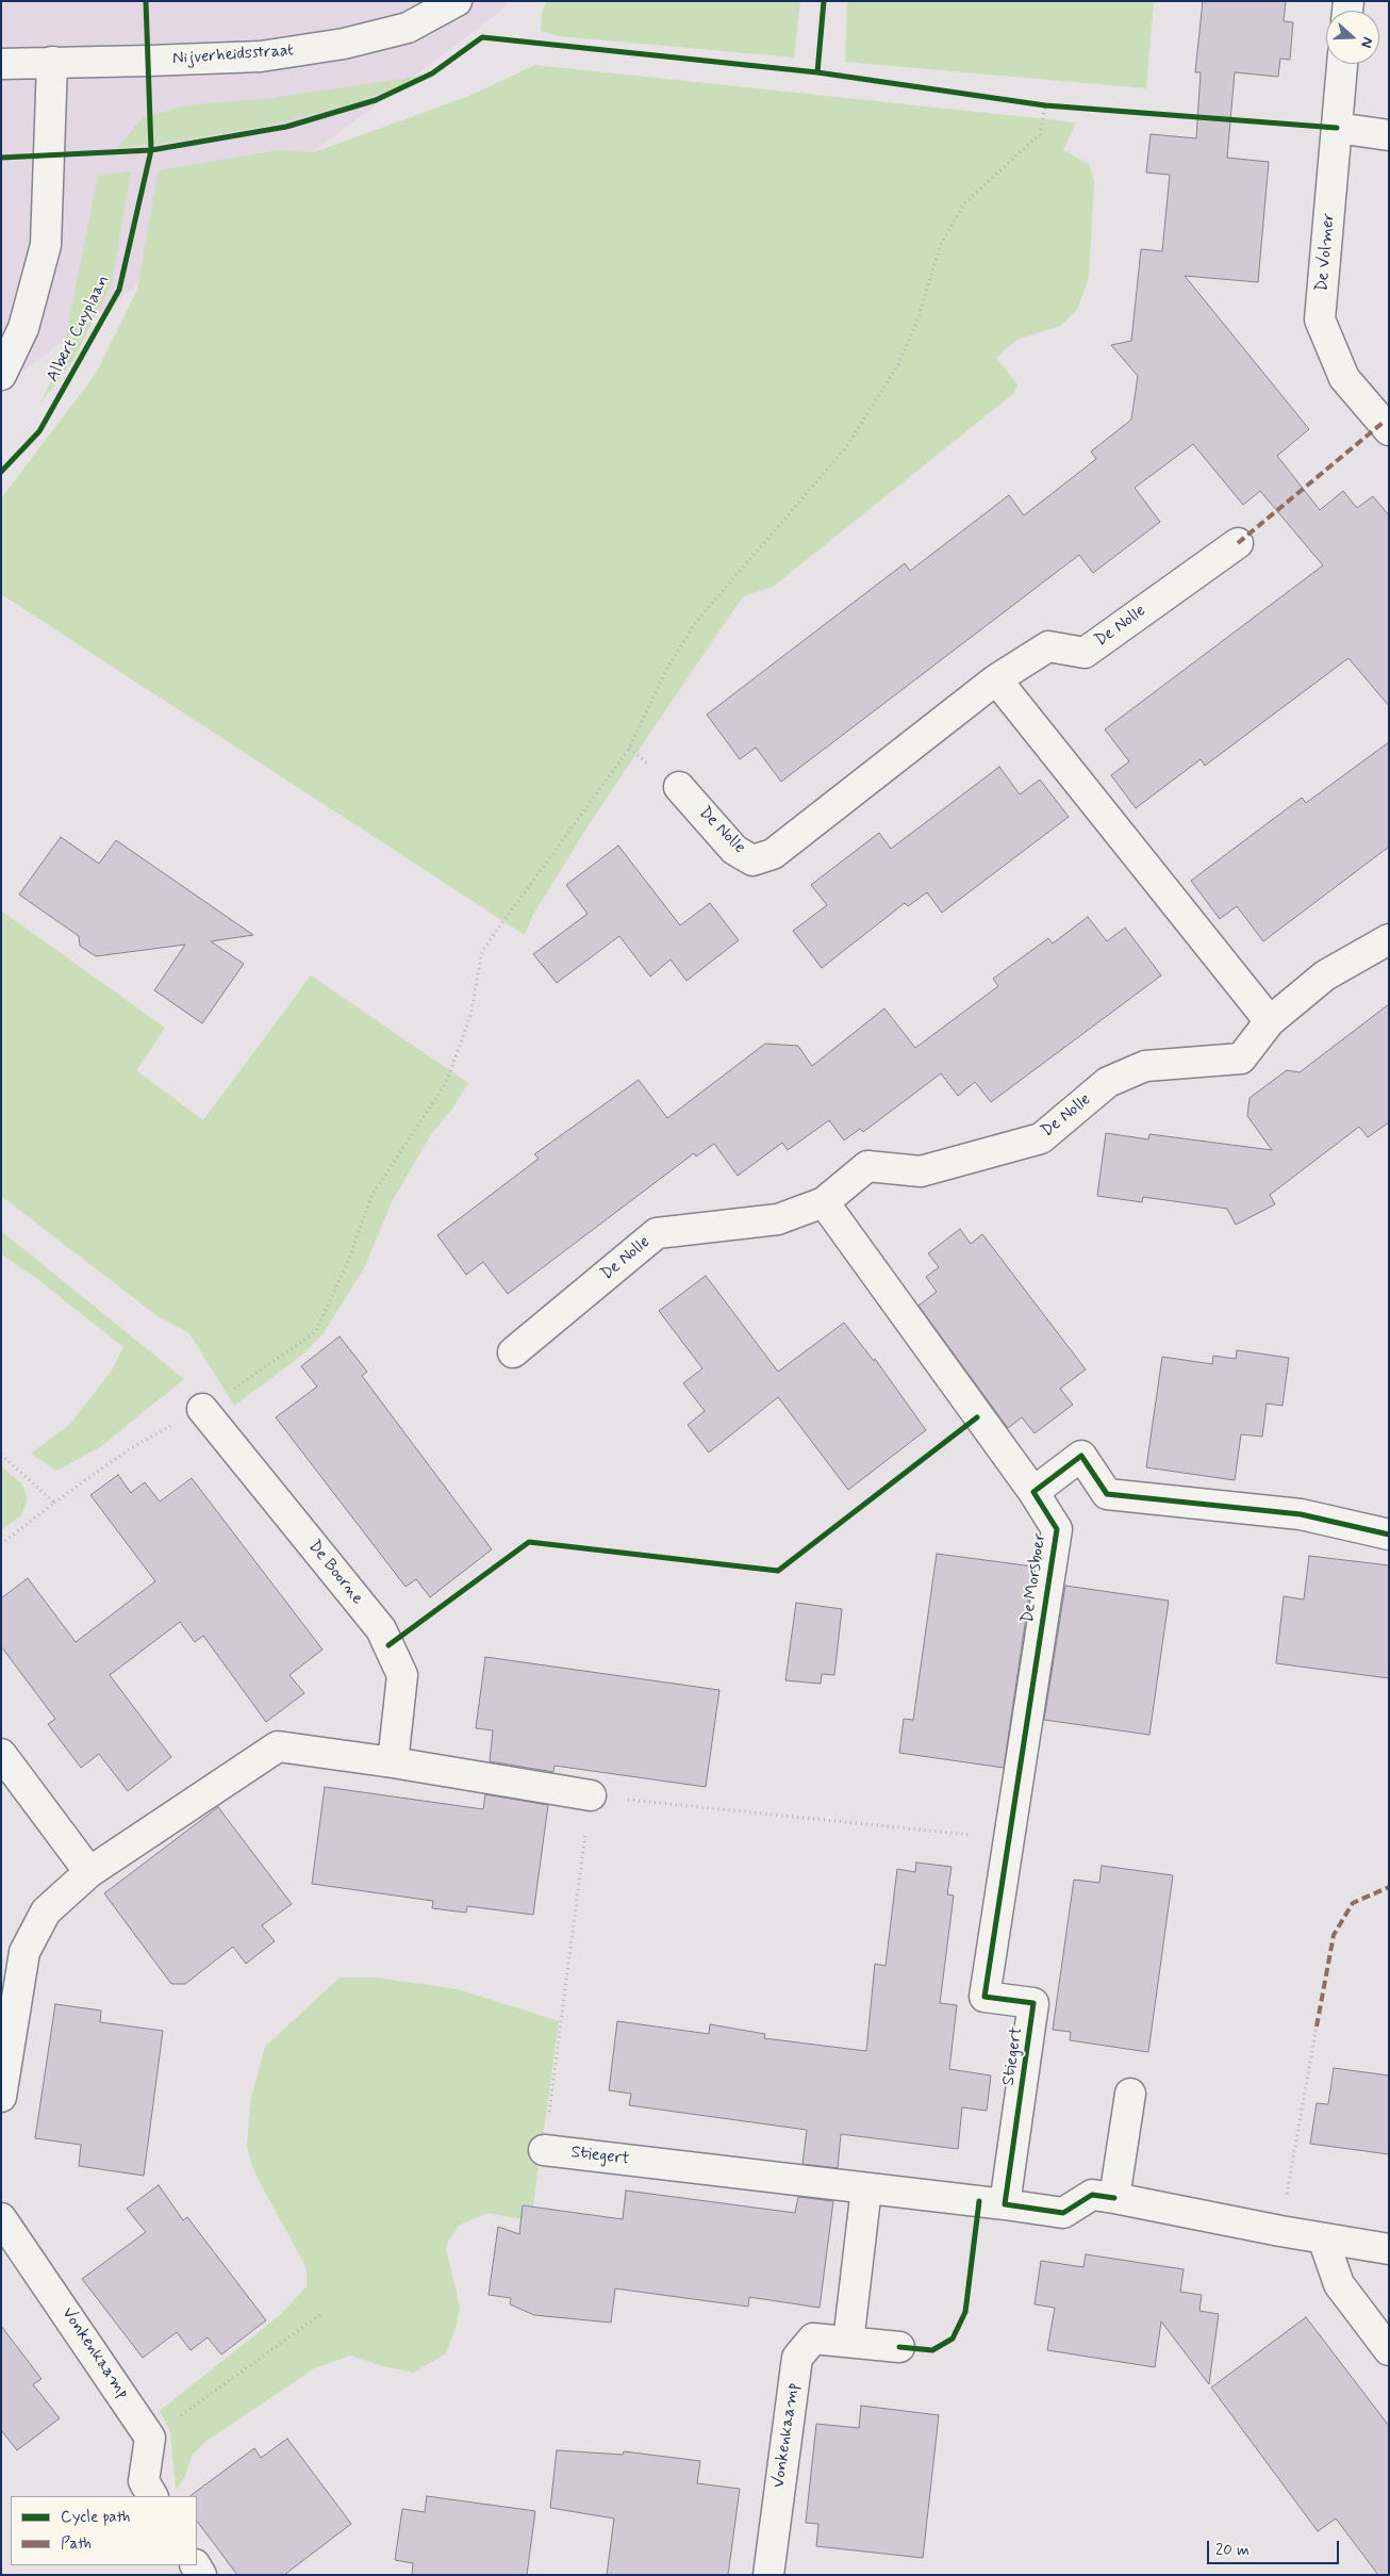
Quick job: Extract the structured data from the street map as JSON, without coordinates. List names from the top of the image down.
{
  "streets": {
    "street": [
      "Nijverheidsstraat",
      "De Volmer",
      "De Nolle",
      "De Boorne",
      "De Morsboer",
      "Stiegert",
      "Vonkenkaamp"
    ],
    "cycle path": ["Albert Cuyplaan"]
  },
  "crossings": [
    ["De Morsboer", "Stiegert"]
  ],
  "legend": ["Cycle path", "Path"],
  "scale_bar": "20 m",
  "north": "right"
}
